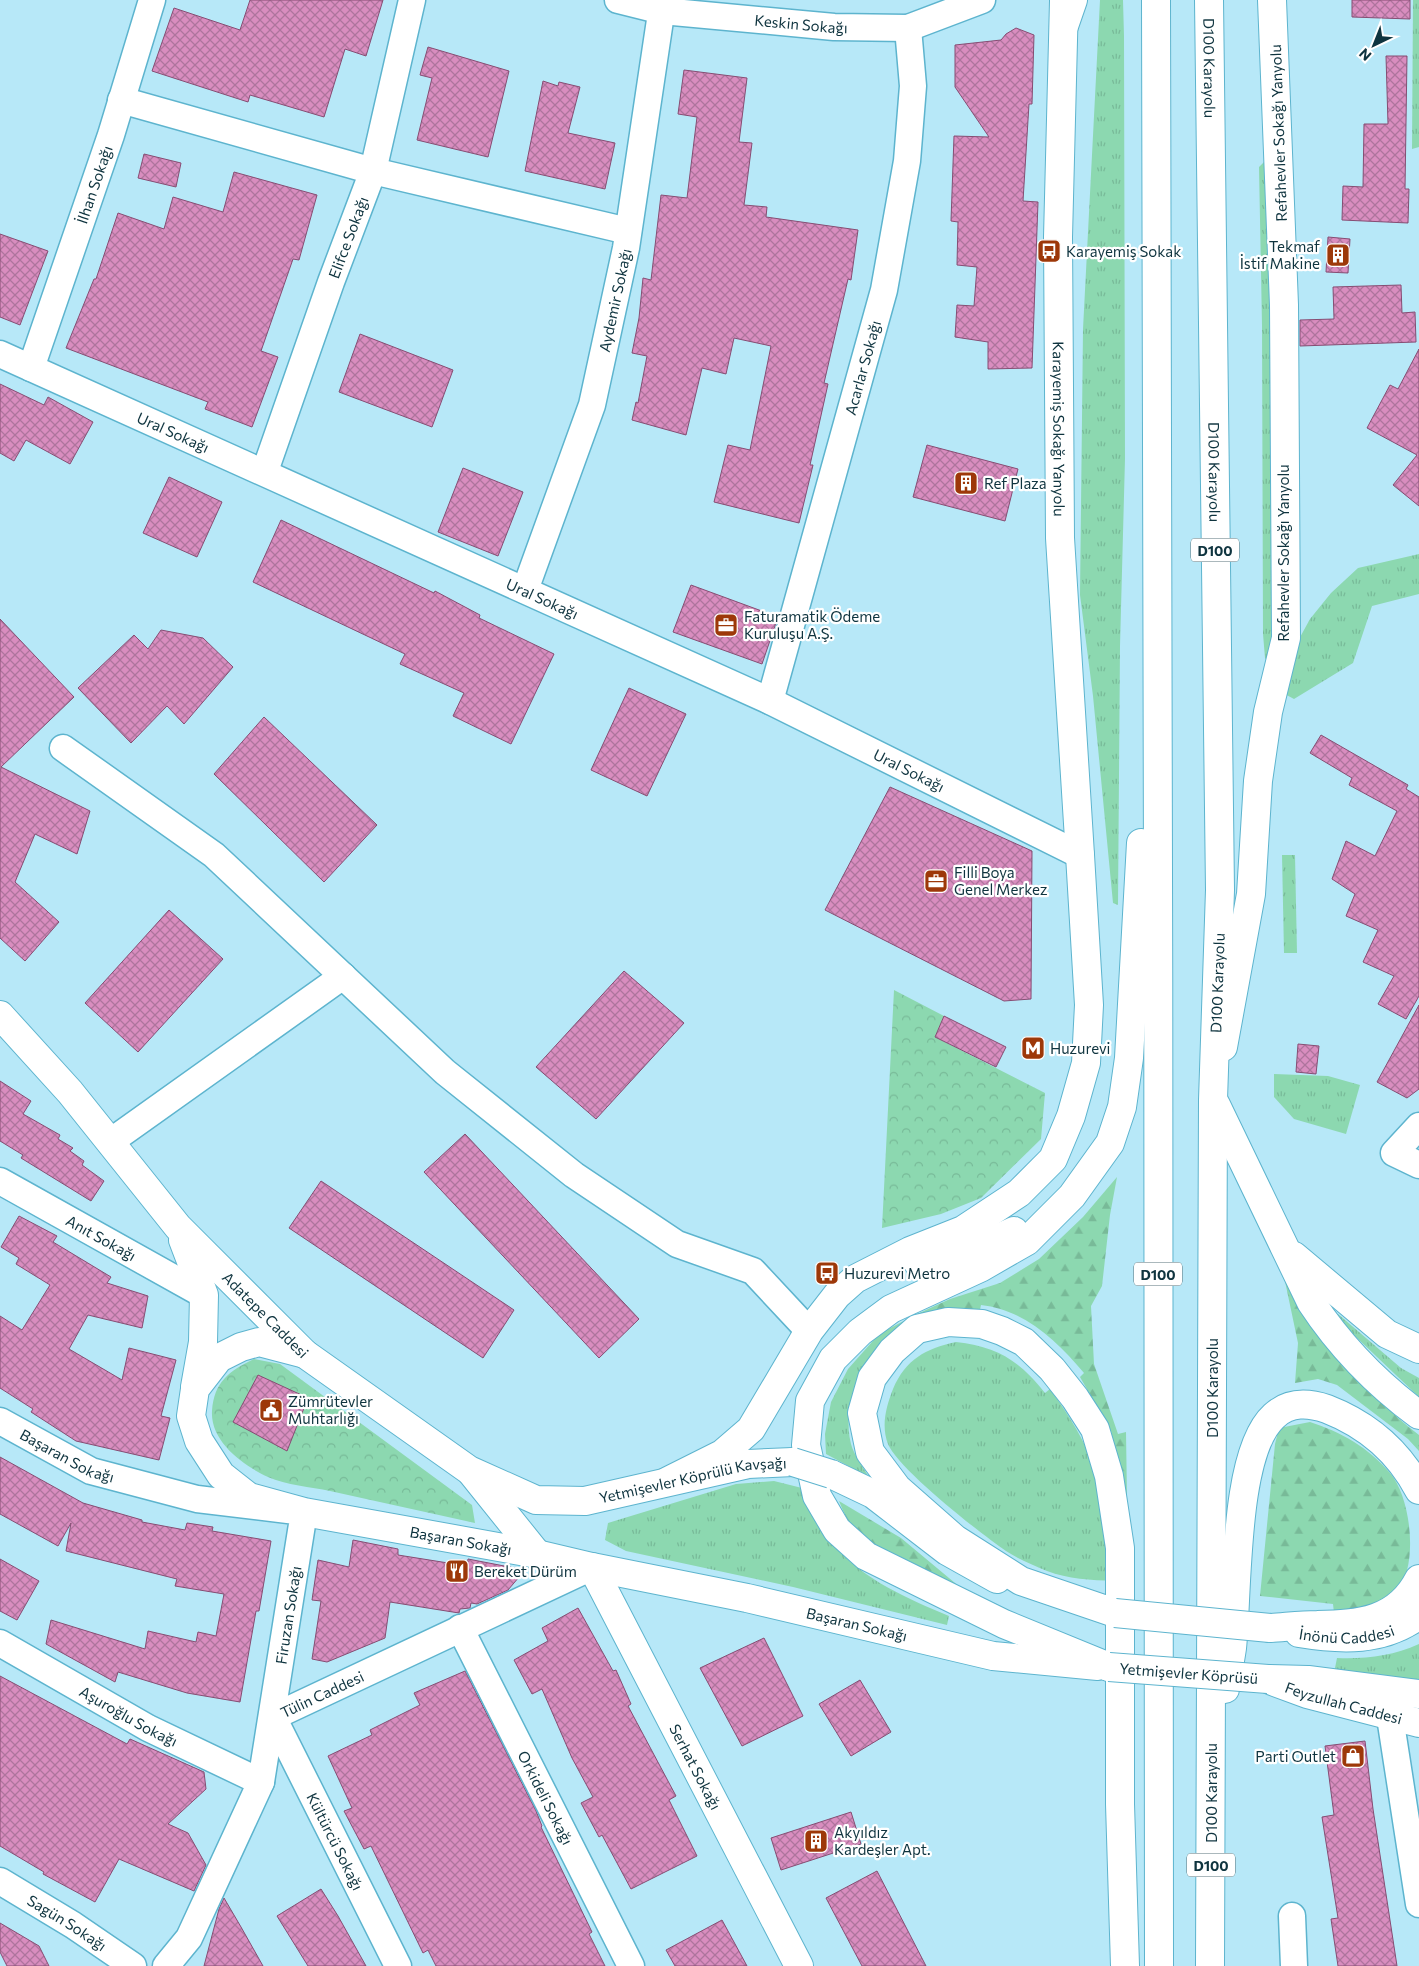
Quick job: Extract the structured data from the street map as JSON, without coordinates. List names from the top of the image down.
{
  "streets": {
    "main road": [
      "D100 Karayolu",
      "Refahevler Sokağı Yanyolu",
      "Karayemiş Sokağı Yanyolu",
      "D100",
      "Adatepe Caddesi",
      "Başaran Sokağı",
      "Yetmişevler Köprülü Kavşağı",
      "İnönü Caddesi",
      "Yetmişevler Köprüsü",
      "Feyzullah Caddesi",
      "Serhat Sokağı"
    ],
    "street": [
      "Keskin Sokağı",
      "İlhan Sokağı",
      "Elifce Sokağı",
      "Aydemir Sokağı",
      "Acarlar Sokağı",
      "Ural Sokağı",
      "Anıt Sokağı",
      "Firuzan Sokağı",
      "Tülin Caddesi",
      "Aşuroğlu Sokağı",
      "Orkideli Sokağı",
      "Kültürcü Sokağı",
      "Sagün Sokağı"
    ]
  },
  "crossings": [
    ["Keskin Sokağı", "Aydemir Sokağı"],
    ["Keskin Sokağı", "Acarlar Sokağı"],
    ["D100 Karayolu", "Refahevler Sokağı Yanyolu"],
    ["İlhan Sokağı", "Ural Sokağı"],
    ["Elifce Sokağı", "Ural Sokağı"],
    ["Aydemir Sokağı", "Ural Sokağı"],
    ["Acarlar Sokağı", "Ural Sokağı"],
    ["Karayemiş Sokağı Yanyolu", "Ural Sokağı"],
    ["Anıt Sokağı", "Adatepe Caddesi"],
    ["Adatepe Caddesi", "Başaran Sokağı"],
    ["Adatepe Caddesi", "Yetmişevler Köprülü Kavşağı"],
    ["Adatepe Caddesi", "Firuzan Sokağı"],
    ["Başaran Sokağı", "Firuzan Sokağı"],
    ["Başaran Sokağı", "Yetmişevler Köprüsü"],
    ["Başaran Sokağı", "Tülin Caddesi"],
    ["Başaran Sokağı", "Serhat Sokağı"],
    ["Firuzan Sokağı", "Tülin Caddesi"],
    ["Firuzan Sokağı", "Kültürcü Sokağı"],
    ["Yetmişevler Köprüsü", "Feyzullah Caddesi"],
    ["Tülin Caddesi", "Aşuroğlu Sokağı"],
    ["Tülin Caddesi", "Serhat Sokağı"],
    ["Tülin Caddesi", "Orkideli Sokağı"],
    ["Tülin Caddesi", "Kültürcü Sokağı"]
  ],
  "places": {
    "bus stop": ["Karayemiş Sokak", "Huzurevi Metro"],
    "building": ["Tekmaf İstif Makine", "Ref Plaza", "Akyıldız Kardeşler Apt."],
    "office": ["Faturamatik Ödeme Kuruluşu A.Ş.", "Filli Boya Genel Merkez"],
    "metro station": ["Huzurevi"],
    "public building": ["Zümrütevler Muhtarlığı"],
    "restaurant": ["Bereket Dürüm"],
    "shop": ["Parti Outlet"]
  },
  "north": "bottom left"
}
